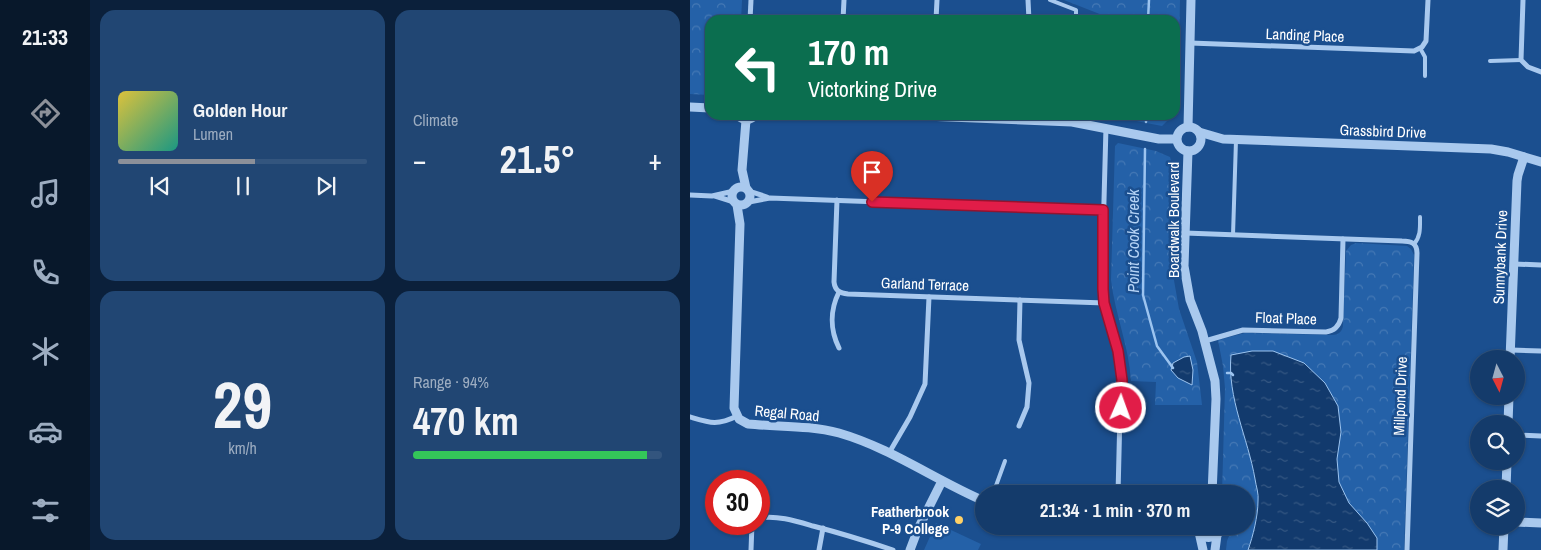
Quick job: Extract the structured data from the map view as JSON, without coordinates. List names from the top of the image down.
{
  "streets": {
    "street": [
      "Landing Place",
      "Grassbird Drive",
      "Boardwalk Boulevard",
      "Sunnybank Drive",
      "Garland Terrace",
      "Float Place",
      "Millpond Drive",
      "Regal Road"
    ]
  },
  "crossings": [
    ["Grassbird Drive", "Boardwalk Boulevard"],
    ["Grassbird Drive", "Sunnybank Drive"],
    ["Boardwalk Boulevard", "Float Place"]
  ],
  "water": ["Point Cook Creek"],
  "places": ["Featherbrook P-9 College"],
  "north": "bottom",
  "page": {
    "tabs": "21:33",
    "tile": [
      "Climate",
      ["29", "km/h"],
      ["Range · 94%", "470 km"]
    ],
    "turn": ["170 m", "Victorking Drive"],
    "song": ["Golden Hour", "Lumen"],
    "heat": ["−", "21.5°", "+"],
    "limit": "30",
    "trip": "21:34 · 1 min · 370 m"
  }
}
